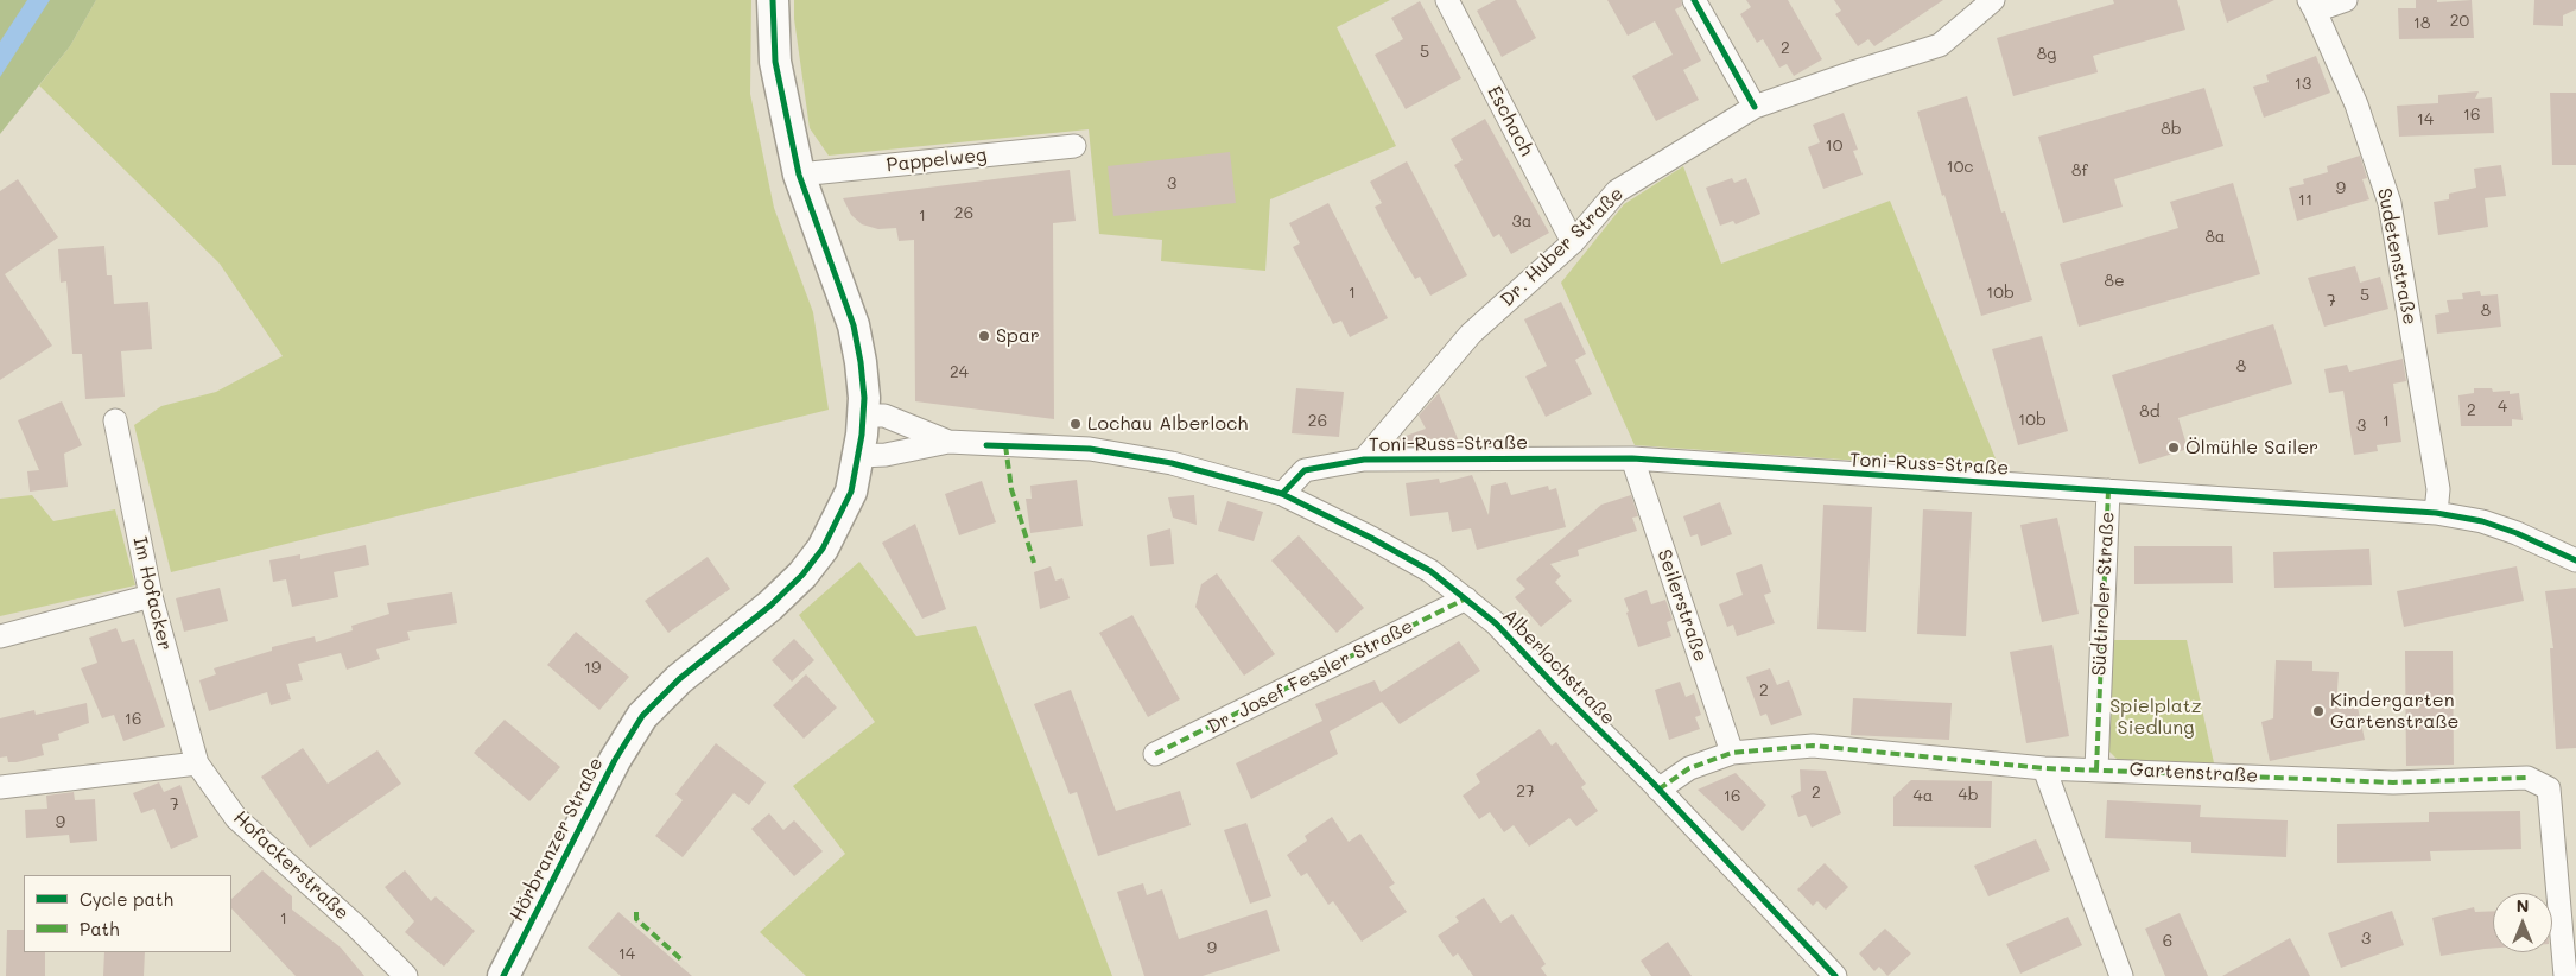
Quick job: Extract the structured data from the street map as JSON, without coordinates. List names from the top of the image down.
{
  "streets": {
    "street": [
      "Eschach",
      "Pappelweg",
      "Dr. Huber Straße",
      "Sudetenstraße",
      "Toni-Russ-Straße",
      "Im Hofacker",
      "Südtiroler Straße",
      "Seilerstraße",
      "Alberlochstraße",
      "Dr. Josef Fessler Straße",
      "Gartenstraße",
      "Hörbranzer Straße",
      "Hofackerstraße"
    ]
  },
  "crossings": [
    ["Eschach", "Dr. Huber Straße"],
    ["Pappelweg", "Hörbranzer Straße"],
    ["Dr. Huber Straße", "Toni-Russ-Straße"],
    ["Sudetenstraße", "Toni-Russ-Straße"],
    ["Toni-Russ-Straße", "Südtiroler Straße"],
    ["Toni-Russ-Straße", "Seilerstraße"],
    ["Toni-Russ-Straße", "Alberlochstraße"],
    ["Im Hofacker", "Hofackerstraße"],
    ["Südtiroler Straße", "Gartenstraße"],
    ["Seilerstraße", "Gartenstraße"],
    ["Alberlochstraße", "Dr. Josef Fessler Straße"],
    ["Alberlochstraße", "Gartenstraße"],
    ["Alberlochstraße", "Hörbranzer Straße"]
  ],
  "parks": ["Spielplatz Siedlung"],
  "places": [
    "Spar",
    "Lochau Alberloch",
    "Ölmühle Sailer",
    "Kindergarten Gartenstraße"
  ],
  "house_numbers": [
    "20",
    "18",
    "2",
    "5",
    "8g",
    "13",
    "16",
    "14",
    "8b",
    "10",
    "10c",
    "8f",
    "3",
    "9",
    "11",
    "26",
    "1",
    "3a",
    "8a",
    "8e",
    "1",
    "10b",
    "5",
    "7",
    "8",
    "8",
    "24",
    "4",
    "2",
    "8d",
    "10b",
    "26",
    "1",
    "3",
    "19",
    "2",
    "16",
    "27",
    "2",
    "4b",
    "16",
    "4a",
    "7",
    "9",
    "1",
    "3",
    "6",
    "9",
    "14"
  ],
  "legend": ["Cycle path", "Path"],
  "north": "top"
}
